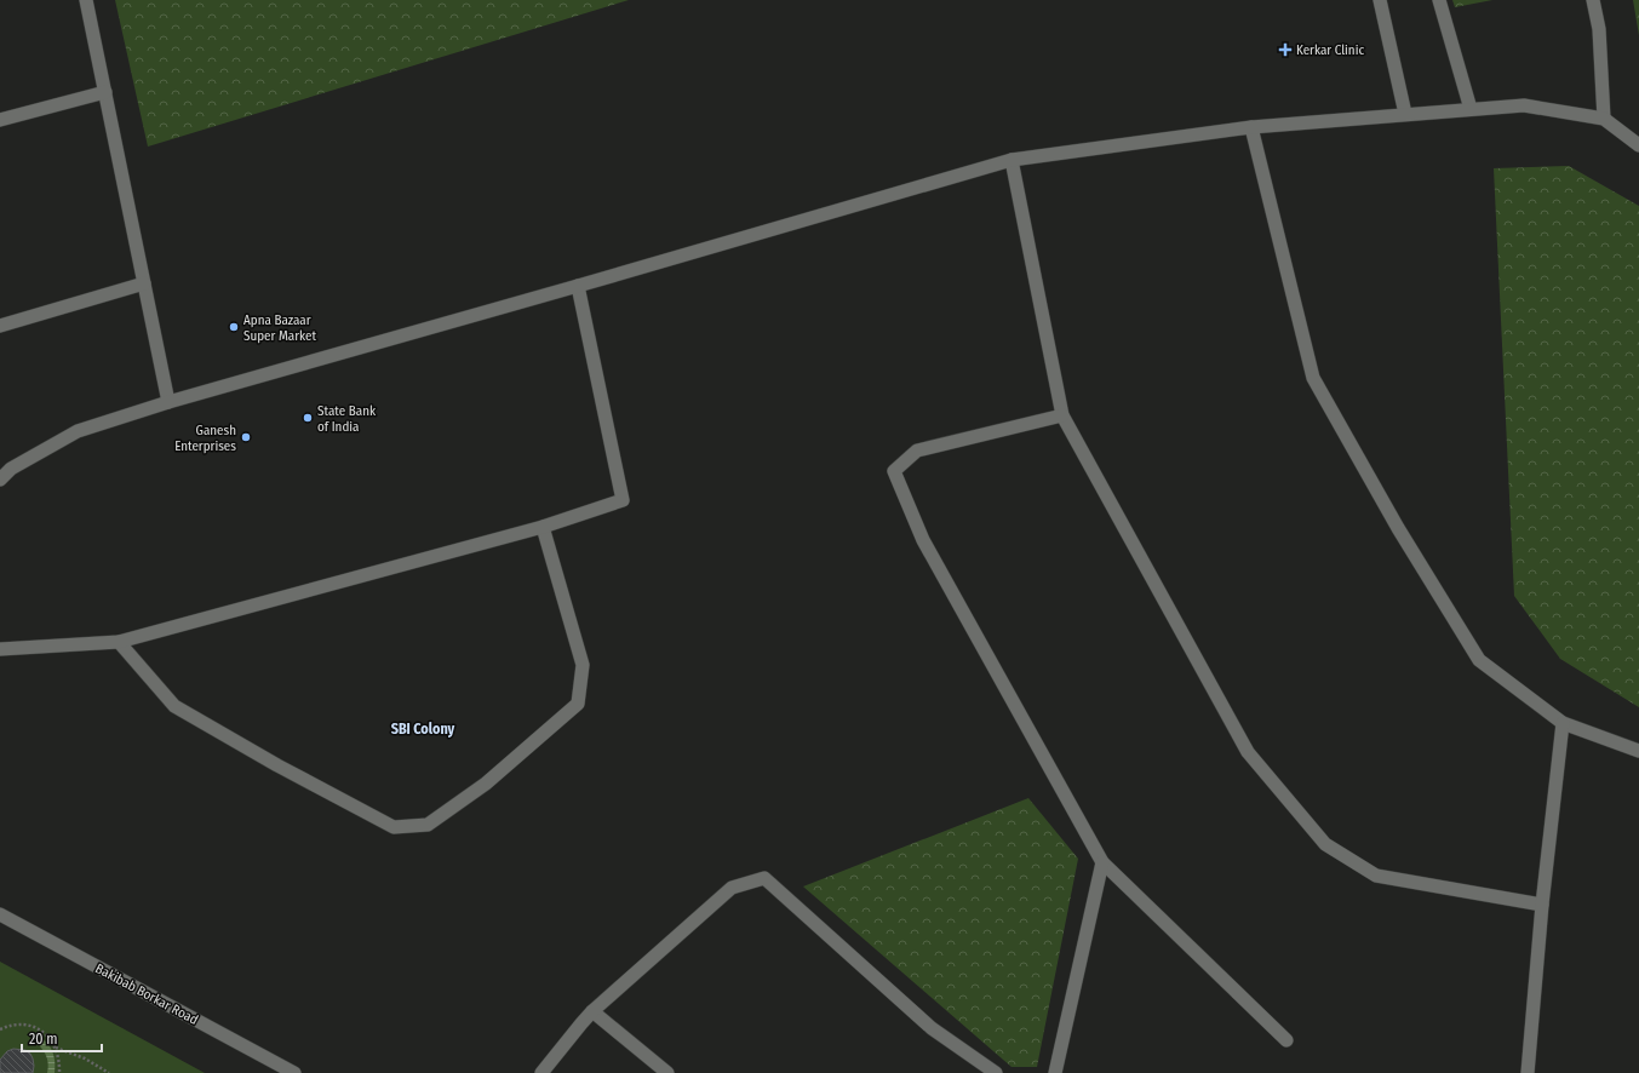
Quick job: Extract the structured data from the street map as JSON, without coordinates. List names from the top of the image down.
{
  "streets": {
    "street": ["Bakibab Borkar Road"]
  },
  "districts": ["SBI Colony"],
  "places": {
    "health": ["Kerkar Clinic"],
    "other": ["Apna Bazaar Super Market", "State Bank of India", "Ganesh Enterprises"]
  },
  "scale_bar": "20 m"
}
